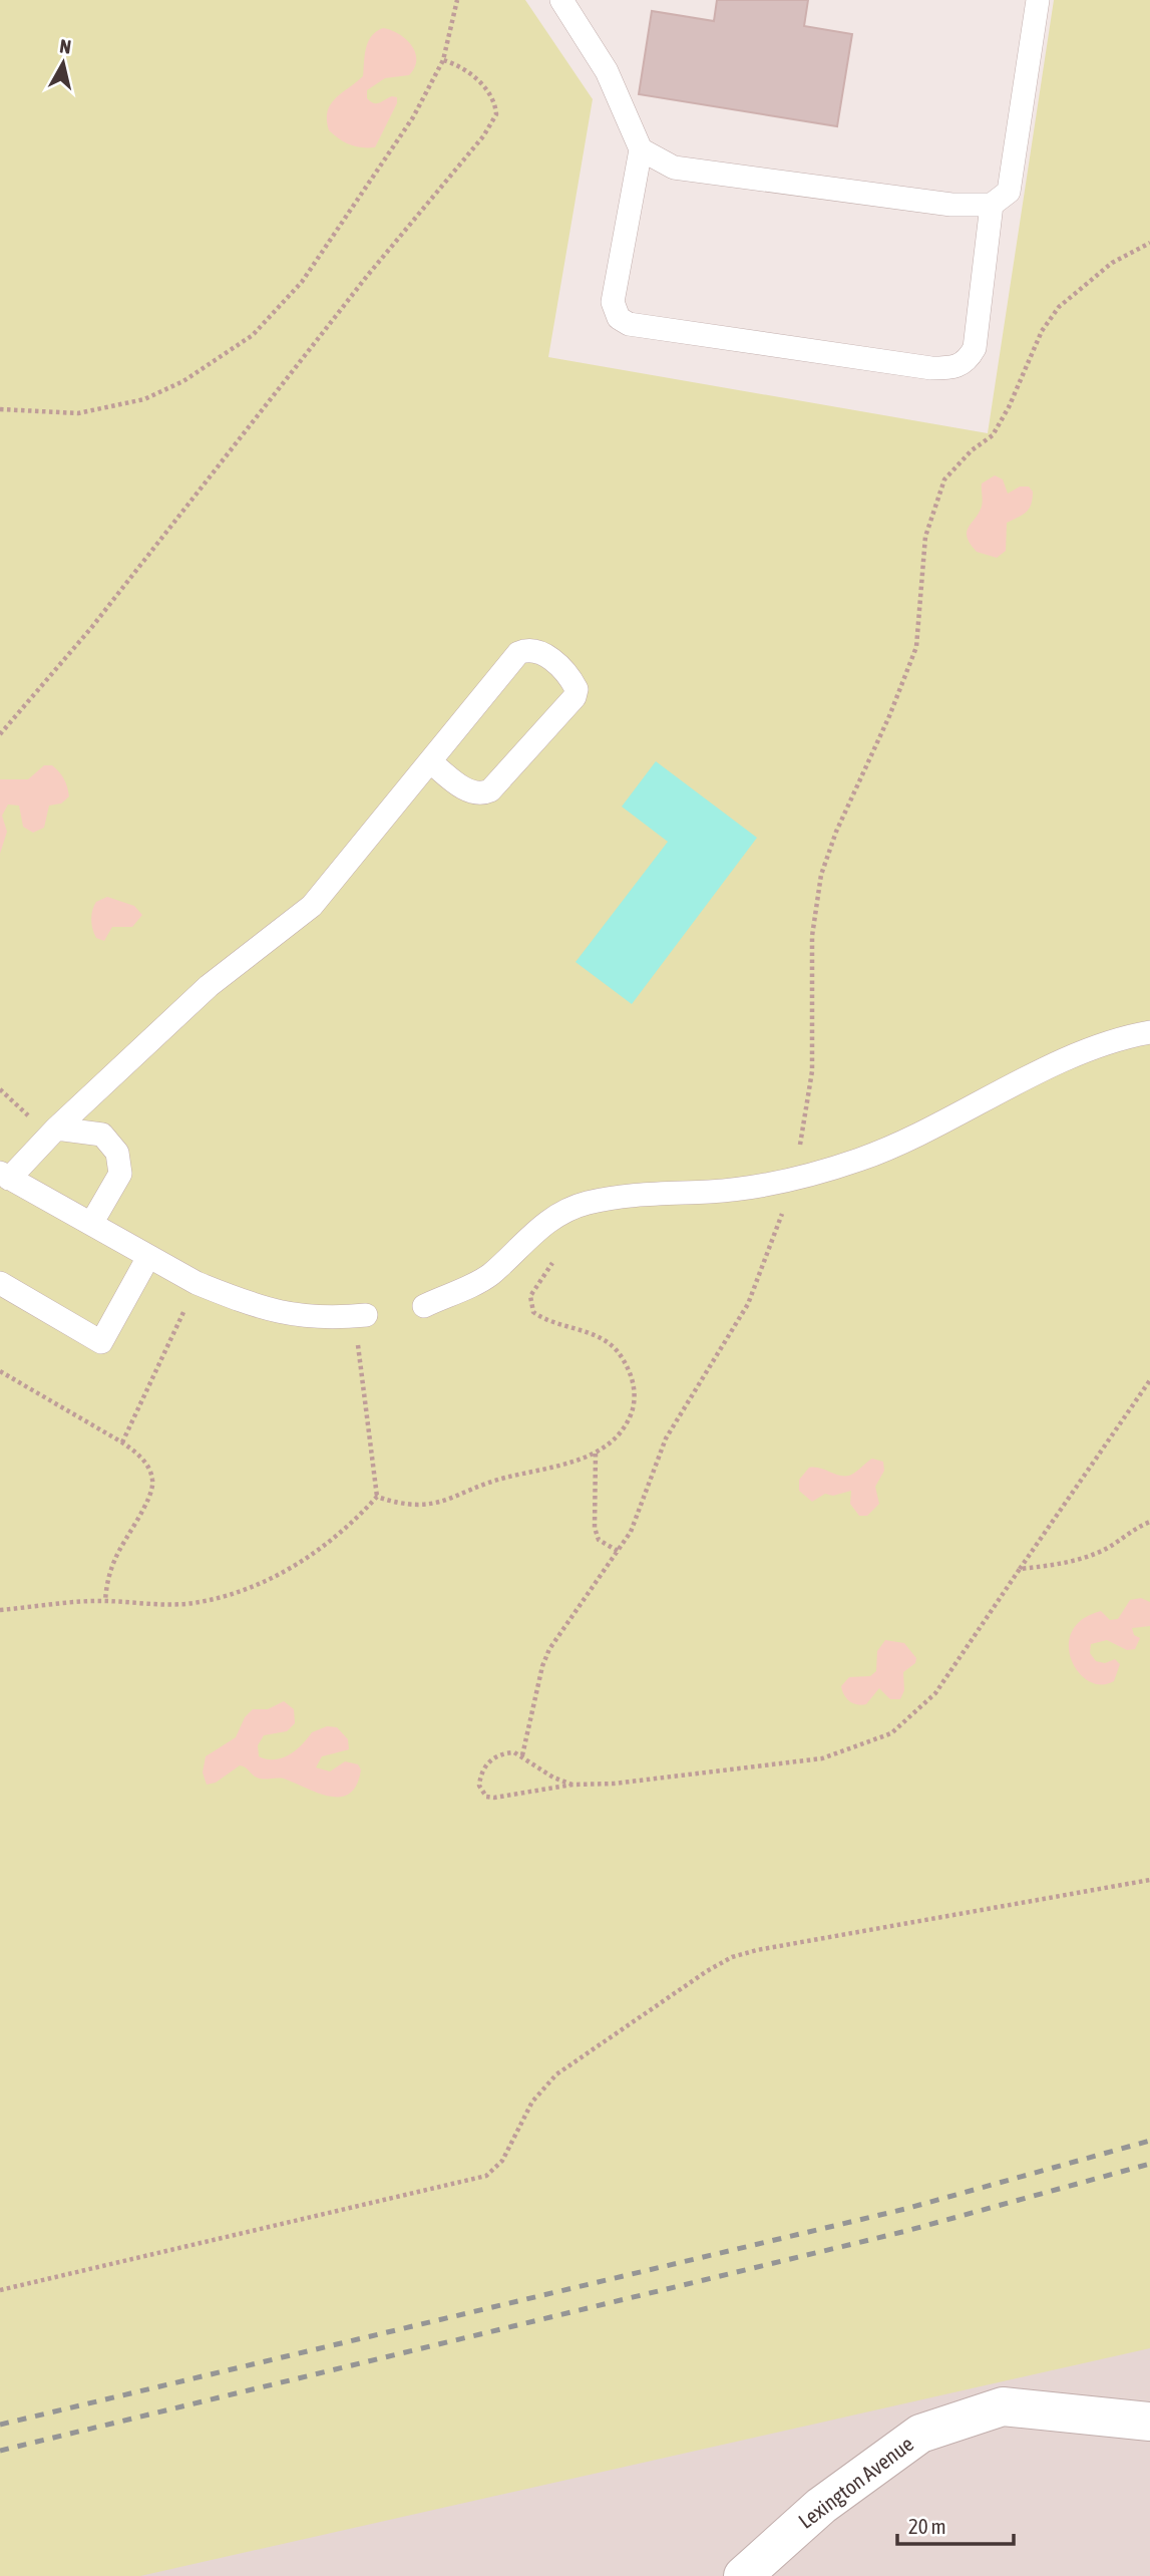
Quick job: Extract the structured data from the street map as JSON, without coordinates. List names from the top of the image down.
{
  "streets": {
    "street": ["Lexington Avenue"]
  },
  "scale_bar": "20 m",
  "north": "top"
}
